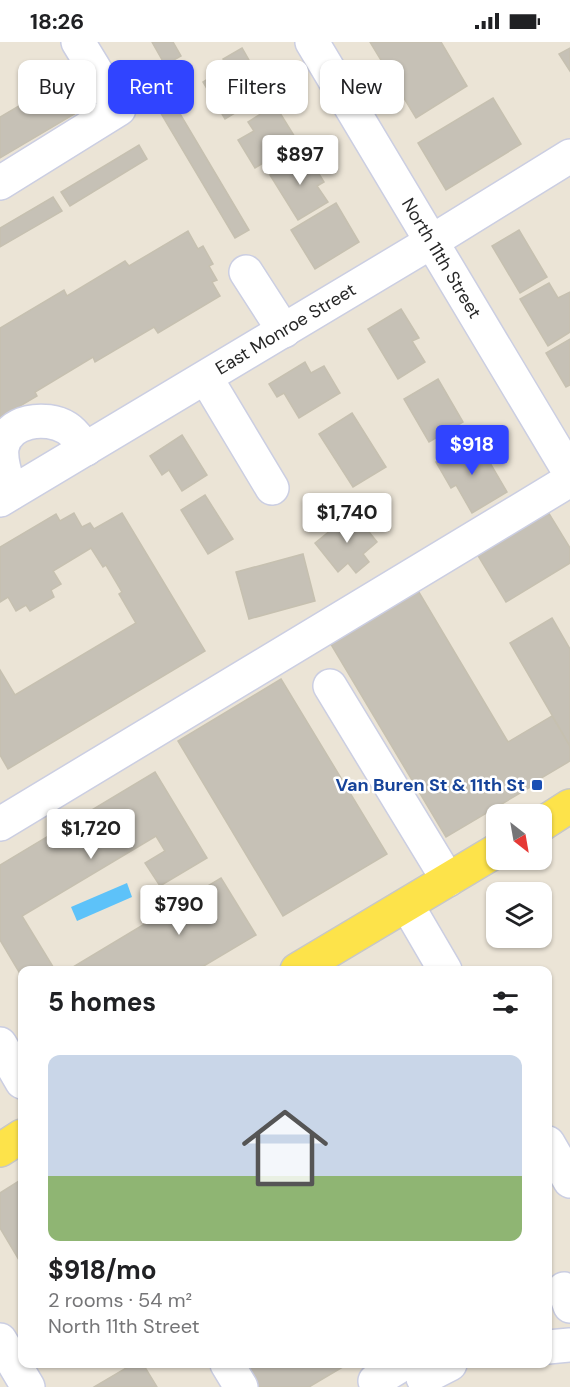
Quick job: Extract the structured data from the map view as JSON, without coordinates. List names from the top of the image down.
{
  "streets": {
    "street": ["North 11th Street", "East Monroe Street"]
  },
  "crossings": [
    ["North 11th Street", "East Monroe Street"]
  ],
  "places": {
    "transit": ["Van Buren St & 11th St"]
  },
  "north": "bottom right",
  "page": {
    "status": "18:26",
    "chip": [
      "Buy",
      "Rent",
      "Filters",
      "New"
    ],
    "price": [
      "$897",
      "$918",
      "$1,740",
      "$1,720",
      "$790"
    ],
    "heading": "5 homes",
    "list": [
      {
        "name": "$918/mo",
        "note": "2 rooms · 54 m² · North 11th Street"
      }
    ]
  }
}
